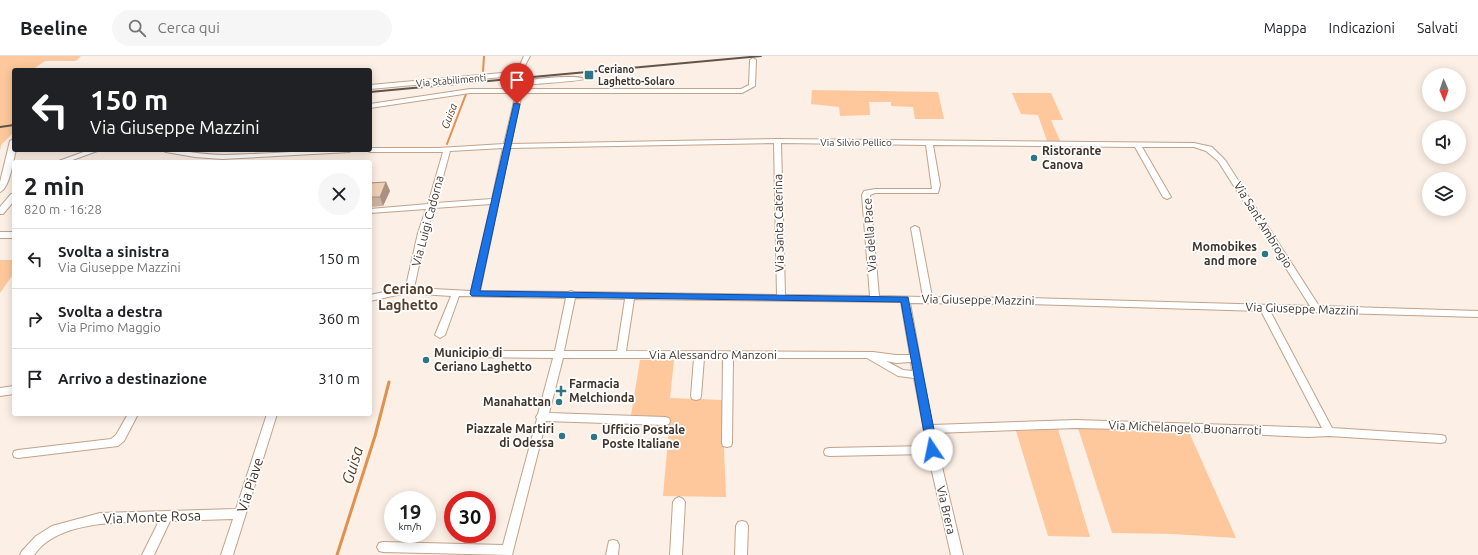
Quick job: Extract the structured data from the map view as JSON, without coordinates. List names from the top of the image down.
{
  "streets": {
    "street": [
      "Via Stabilimenti",
      "Via Silvio Pellico",
      "Via Luigi Cadorna",
      "Via Santa Caterina",
      "Via Sant'Ambrogio",
      "Via della Pace",
      "Via Giuseppe Mazzini",
      "Via Alessandro Manzoni",
      "Via Michelangelo Buonarroti",
      "Via Piave",
      "Via Brera",
      "Via Monte Rosa"
    ]
  },
  "crossings": [
    ["Via Silvio Pellico", "Via Santa Caterina"],
    ["Via Silvio Pellico", "Via Sant'Ambrogio"],
    ["Via Silvio Pellico", "Via della Pace"],
    ["Via Luigi Cadorna", "Via Giuseppe Mazzini"],
    ["Via Santa Caterina", "Via Giuseppe Mazzini"],
    ["Via Sant'Ambrogio", "Via Giuseppe Mazzini"],
    ["Via della Pace", "Via Giuseppe Mazzini"],
    ["Via Giuseppe Mazzini", "Via Brera"],
    ["Via Alessandro Manzoni", "Via Brera"],
    ["Via Michelangelo Buonarroti", "Via Brera"],
    ["Via Piave", "Via Monte Rosa"]
  ],
  "districts": ["Ceriano Laghetto"],
  "water": ["Guisa"],
  "places": {
    "transit": ["Ceriano Laghetto-Solaro"],
    "other": [
      "Ristorante Canova",
      "Momobikes and more",
      "Municipio di Ceriano Laghetto",
      "Manahattan",
      "Piazzale Martiri di Odessa",
      "Ufficio Postale Poste Italiane"
    ],
    "health": ["Farmacia Melchionda"]
  },
  "north": "bottom",
  "page": {
    "header": "Beeline",
    "search": "Cerca qui",
    "nav": ["Mappa", "Indicazioni", "Salvati"],
    "turn": ["150 m", "Via Giuseppe Mazzini"],
    "heading": ["2 min", "820 m · 16:28"],
    "list": [
      {
        "name": "Svolta a sinistra",
        "note": "Via Giuseppe Mazzini",
        "value": "150 m"
      },
      {
        "name": "Svolta a destra",
        "note": "Via Primo Maggio",
        "value": "360 m"
      },
      {
        "name": "Arrivo a destinazione",
        "value": "310 m"
      }
    ],
    "speed": "19 km/h",
    "limit": "30"
  }
}
